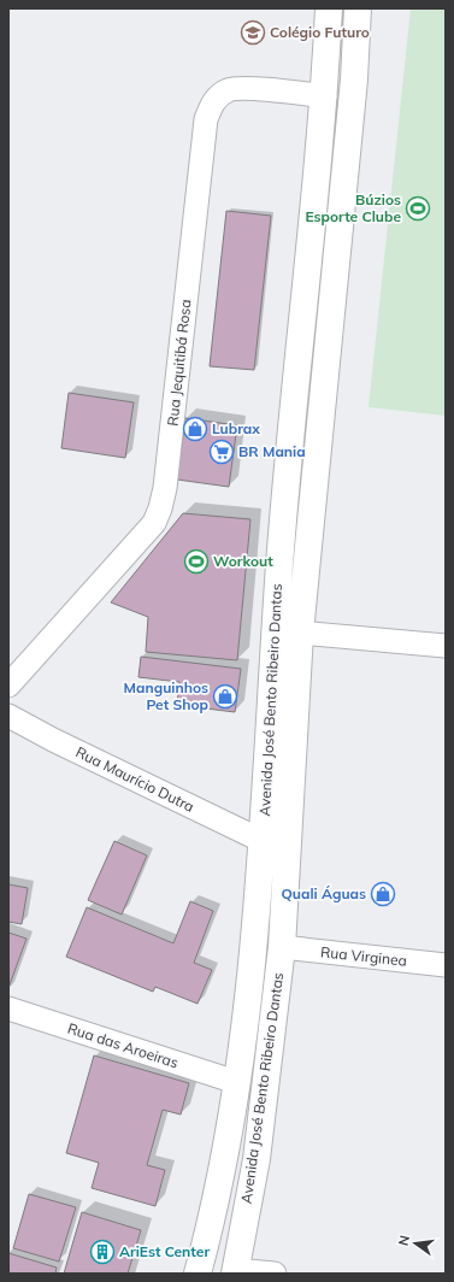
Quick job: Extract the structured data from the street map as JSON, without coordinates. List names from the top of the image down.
{
  "streets": {
    "main road": ["Avenida José Bento Ribeiro Dantas"],
    "street": [
      "Rua Jequitibá Rosa",
      "Rua Maurício Dutra",
      "Rua Virginea",
      "Rua das Aroeiras"
    ]
  },
  "crossings": [
    ["Rua Jequitibá Rosa", "Avenida José Bento Ribeiro Dantas"],
    ["Avenida José Bento Ribeiro Dantas", "Rua Maurício Dutra"],
    ["Avenida José Bento Ribeiro Dantas", "Rua Virginea"],
    ["Avenida José Bento Ribeiro Dantas", "Rua das Aroeiras"]
  ],
  "places": {
    "school or university": ["Colégio Futuro"],
    "sports": ["Búzios Esporte Clube", "Workout"],
    "shop": ["Lubrax", "Manguinhos Pet Shop", "Quali Águas"],
    "supermarket": ["BR Mania"],
    "building": ["AriEst Center"]
  },
  "north": "left"
}
